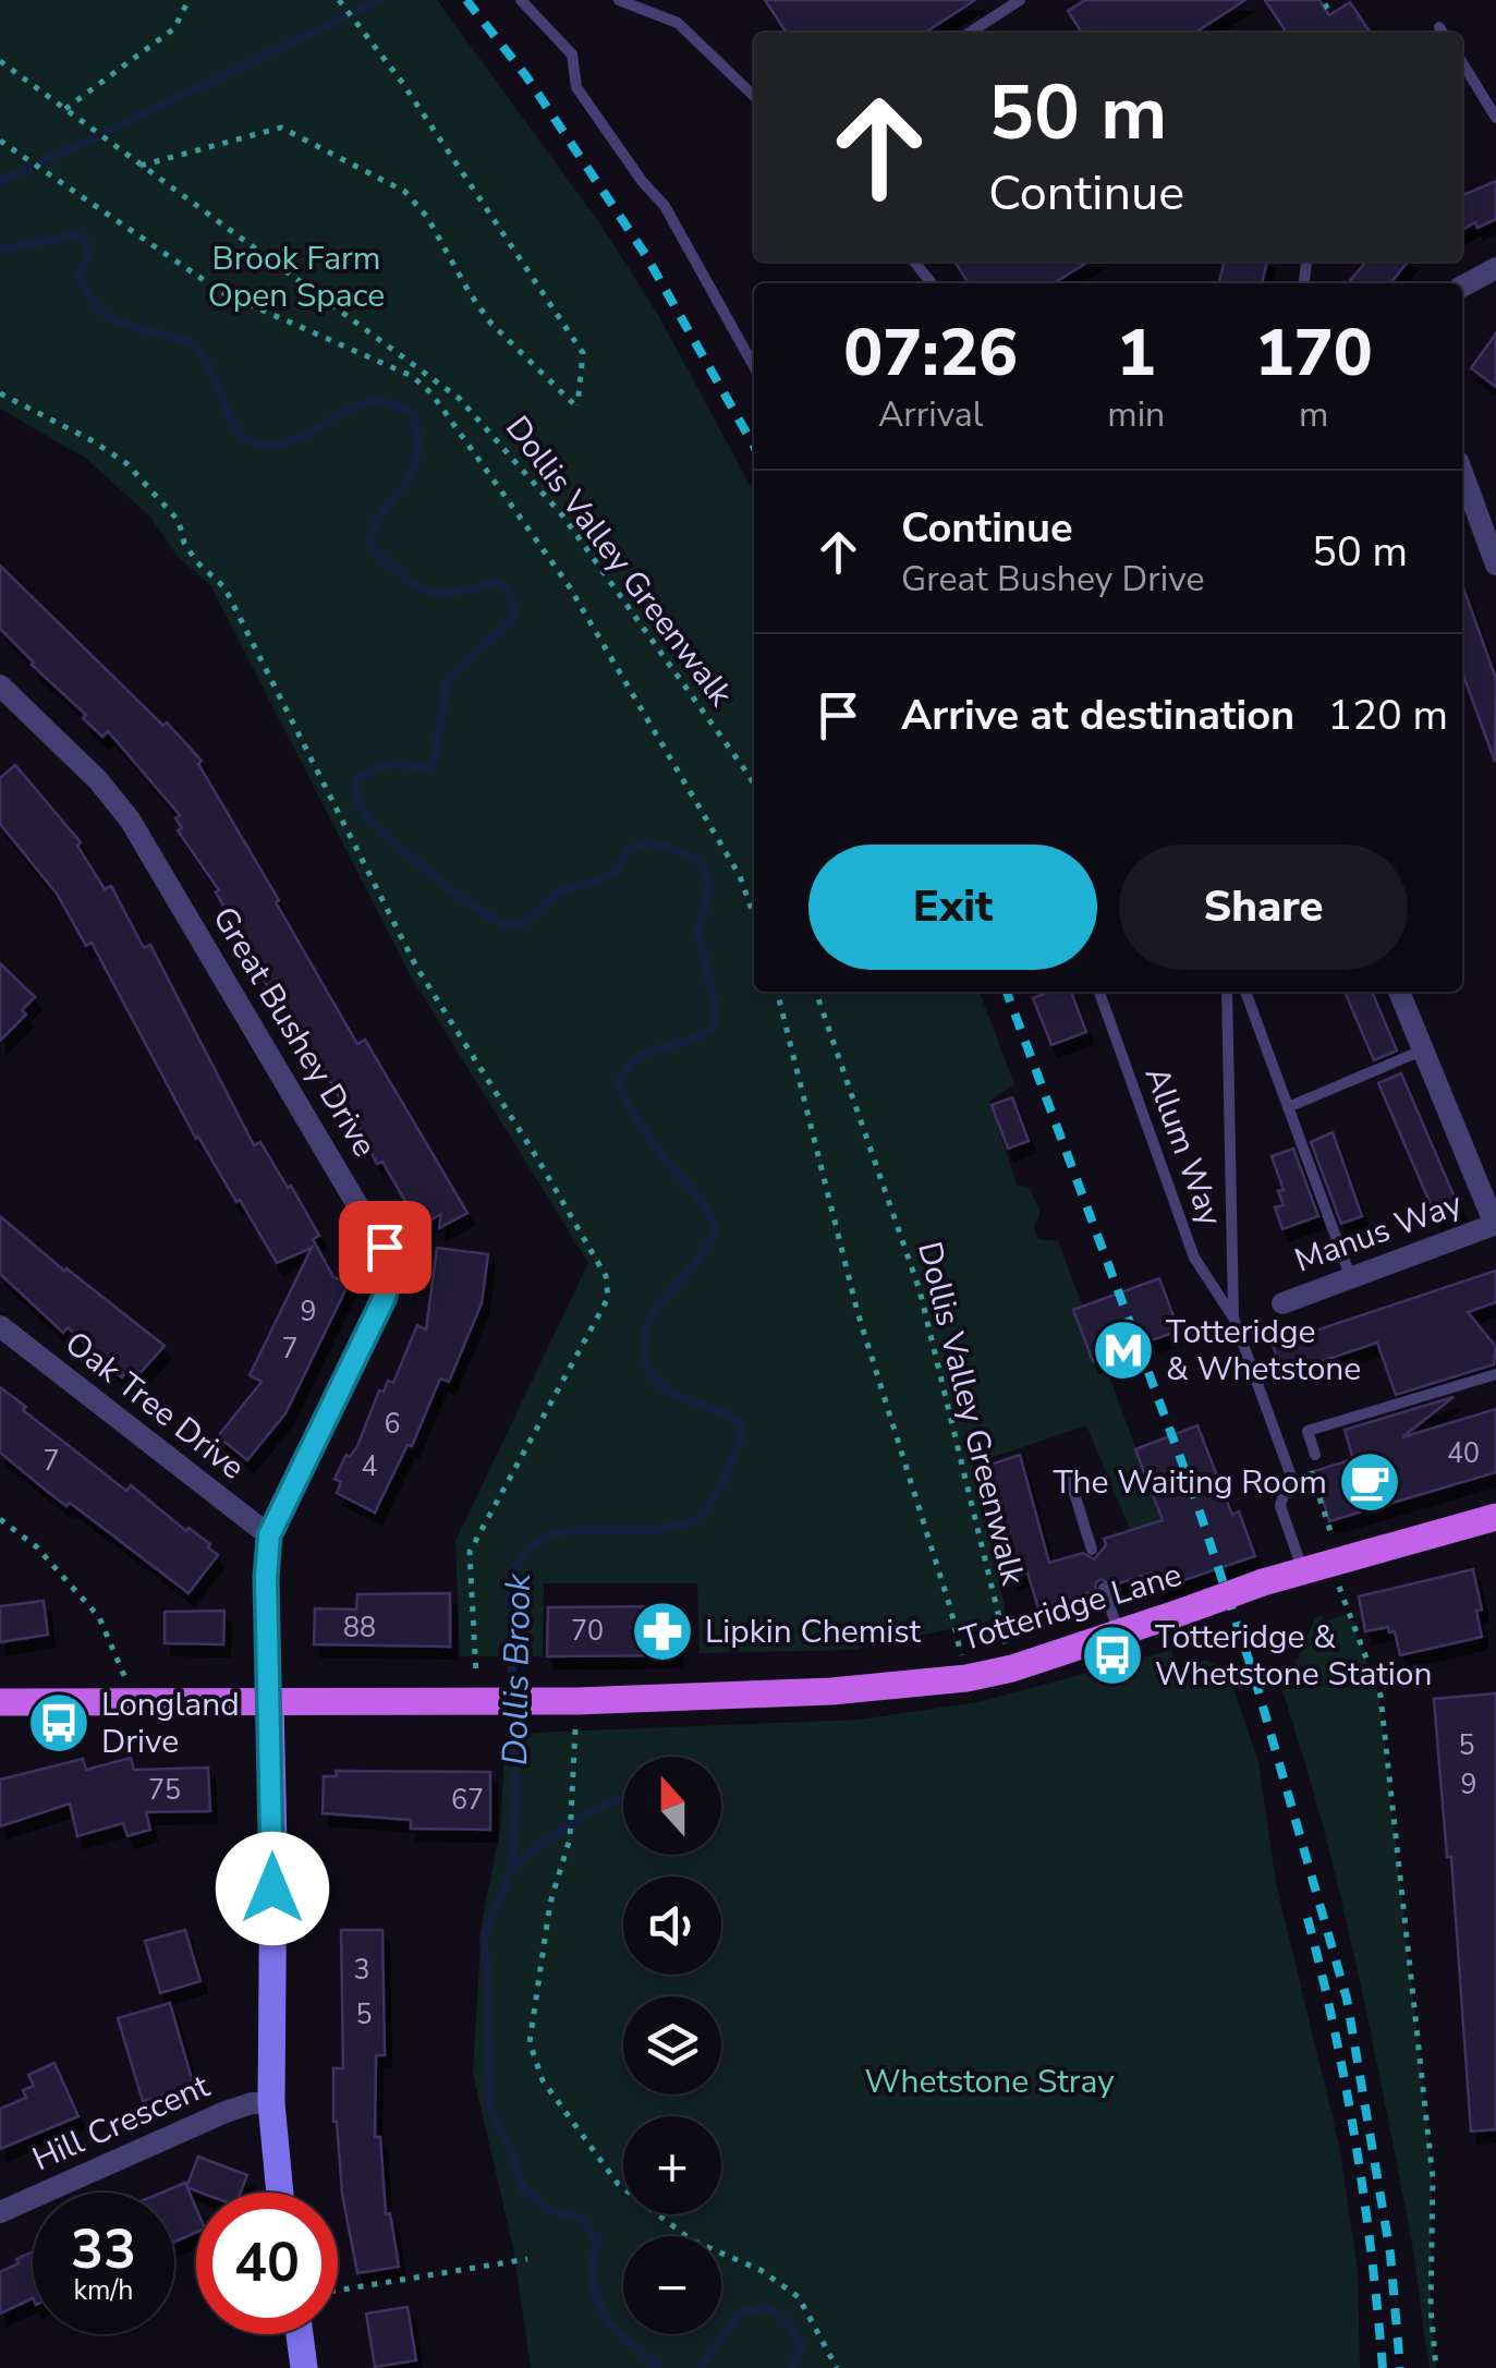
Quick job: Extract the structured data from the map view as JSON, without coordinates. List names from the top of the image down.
{
  "streets": {
    "main road": ["Totteridge Lane"],
    "street": [
      "Great Bushey Drive",
      "Manus Way",
      "Oak Tree Drive",
      "Hill Crescent"
    ],
    "lane": ["Allum Way"],
    "path": ["Dollis Valley Greenwalk"]
  },
  "crossings": [
    ["Dollis Valley Greenwalk", "Totteridge Lane"],
    ["Great Bushey Drive", "Oak Tree Drive"],
    ["Great Bushey Drive", "Totteridge Lane"],
    ["Allum Way", "Totteridge Lane"]
  ],
  "water": ["Dollis Brook"],
  "parks": ["Brook Farm Open Space", "Whetstone Stray"],
  "places": {
    "metro station": ["Totteridge & Whetstone"],
    "cafe": ["The Waiting Room"],
    "pharmacy": ["Lipkin Chemist"],
    "bus stop": ["Totteridge & Whetstone Station", "Longland Drive"]
  },
  "house_numbers": [
    "9",
    "7",
    "6",
    "40",
    "7",
    "4",
    "88",
    "70",
    "5",
    "9",
    "75",
    "67",
    "3",
    "5"
  ],
  "north": "top",
  "page": {
    "turn": ["50 m", "Continue"],
    "eta": [
      "07:26",
      "Arrival",
      "1",
      "min",
      "170",
      "m"
    ],
    "list": [
      {
        "name": "Continue",
        "note": "Great Bushey Drive",
        "value": "50 m"
      },
      {
        "name": "Arrive at destination",
        "value": "120 m"
      }
    ],
    "buttons": ["Exit", "Share"],
    "map_buttons": ["+", "−"],
    "speed": "33 km/h",
    "limit": "40"
  }
}
